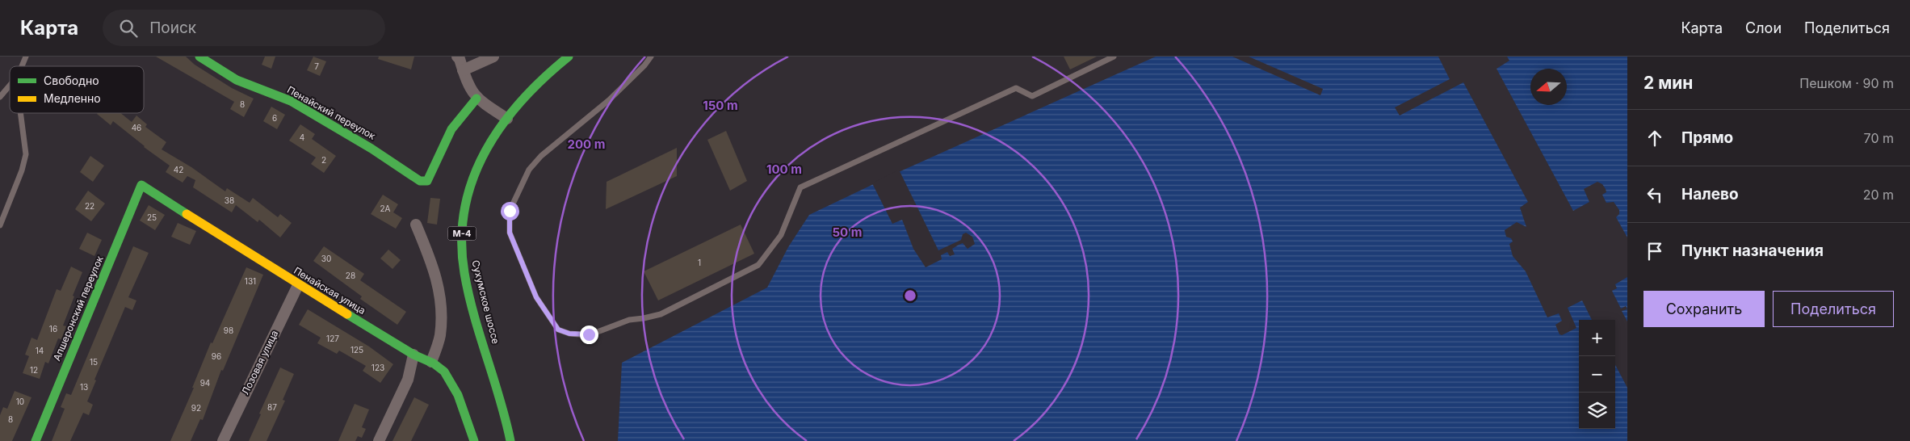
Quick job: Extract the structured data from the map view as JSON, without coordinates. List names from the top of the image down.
{
  "streets": {
    "main road": [
      "Пенайский переулок",
      "М-4",
      "Пенайская улица",
      "Сухумское шоссе",
      "Апшеронский переулок"
    ],
    "street": ["Лозовая улица"]
  },
  "crossings": [
    ["Пенайская улица", "Апшеронский переулок"],
    ["Пенайская улица", "Лозовая улица"]
  ],
  "house_numbers": [
    "7",
    "8",
    "6",
    "46",
    "4",
    "2",
    "42",
    "38",
    "22",
    "2А",
    "25",
    "30",
    "1",
    "28",
    "131",
    "16",
    "98",
    "127",
    "125",
    "14",
    "96",
    "15",
    "123",
    "12",
    "94",
    "13",
    "10",
    "87",
    "92",
    "8"
  ],
  "legend": ["Свободно", "Медленно"],
  "north": "left",
  "page": {
    "header": "Карта",
    "search": "Поиск",
    "nav": ["Карта", "Слои", "Поделиться"],
    "heading": ["2 мин", "Пешком · 90 m"],
    "list": [
      ["Прямо", "70 m"],
      ["Налево", "20 m"],
      "Пункт назначения"
    ],
    "buttons": ["Сохранить", "Поделиться"],
    "map_buttons": ["+", "−"]
  },
  "rings": [
    "150 m",
    "200 m",
    "100 m",
    "50 m"
  ]
}
